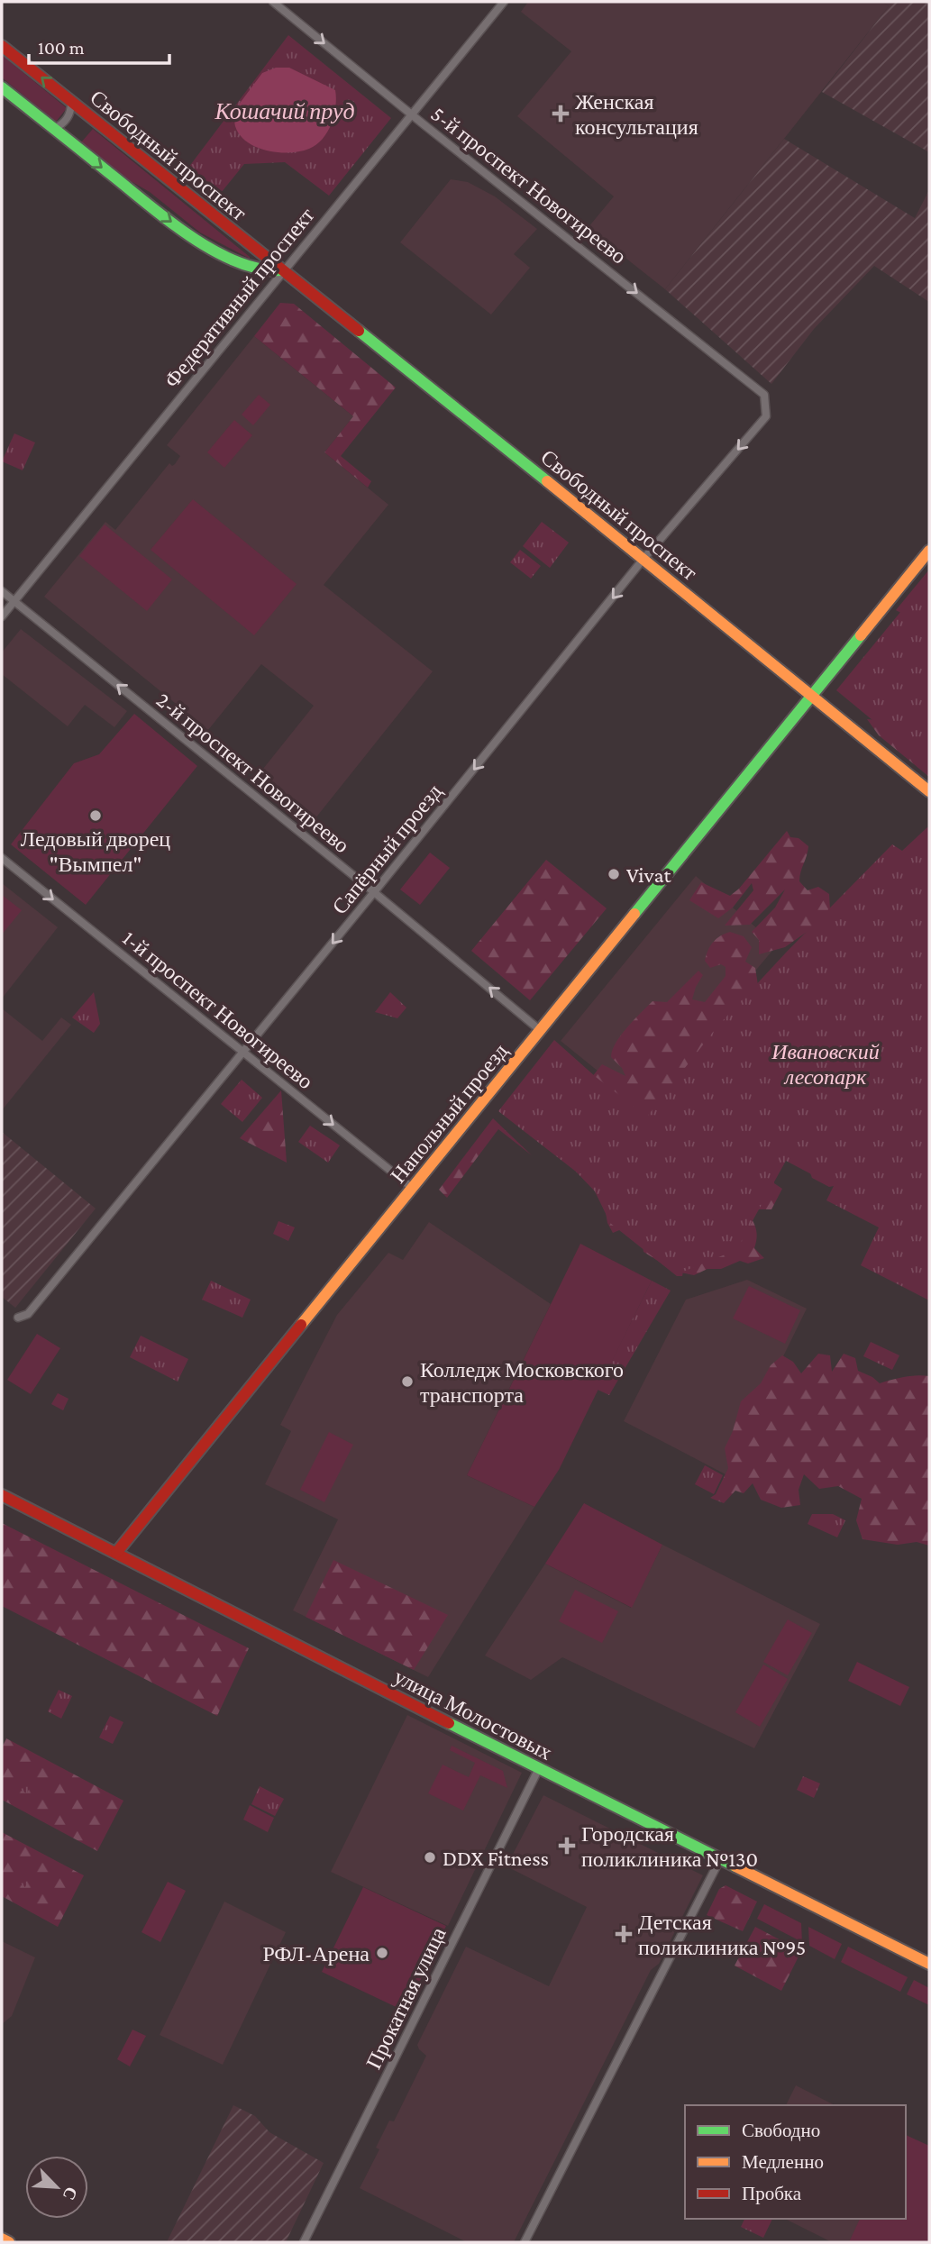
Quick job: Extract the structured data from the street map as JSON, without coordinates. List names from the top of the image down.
{
  "streets": {
    "street": [
      "Свободный проспект",
      "5-й проспект Новогиреево",
      "Федеративный проспект",
      "2-й проспект Новогиреево",
      "Сапёрный проезд",
      "1-й проспект Новогиреево",
      "Напольный проезд",
      "улица Молостовых",
      "Прокатная улица"
    ]
  },
  "crossings": [
    ["Свободный проспект", "Федеративный проспект"],
    ["Свободный проспект", "Сапёрный проезд"],
    ["Свободный проспект", "Напольный проезд"],
    ["5-й проспект Новогиреево", "Федеративный проспект"],
    ["5-й проспект Новогиреево", "Сапёрный проезд"],
    ["Федеративный проспект", "2-й проспект Новогиреево"],
    ["2-й проспект Новогиреево", "Сапёрный проезд"],
    ["2-й проспект Новогиреево", "Напольный проезд"],
    ["Сапёрный проезд", "1-й проспект Новогиреево"],
    ["1-й проспект Новогиреево", "Напольный проезд"],
    ["Напольный проезд", "улица Молостовых"],
    ["улица Молостовых", "Прокатная улица"]
  ],
  "one_way": [
    "5-й проспект Новогиреево",
    "2-й проспект Новогиреево",
    "Сапёрный проезд",
    "1-й проспект Новогиреево"
  ],
  "water": ["Кошачий пруд"],
  "parks": ["Ивановский лесопарк"],
  "places": {
    "health": ["Женская консультация", "Городская поликлиника №130", "Детская поликлиника №95"],
    "other": [
      "Ледовый дворец \"Вымпел\"",
      "Vivat",
      "Колледж Московского транспорта",
      "DDX Fitness",
      "РФЛ-Арена"
    ]
  },
  "legend": ["Свободно", "Медленно", "Пробка"],
  "scale_bar": "100 m",
  "north": "bottom right"
}
